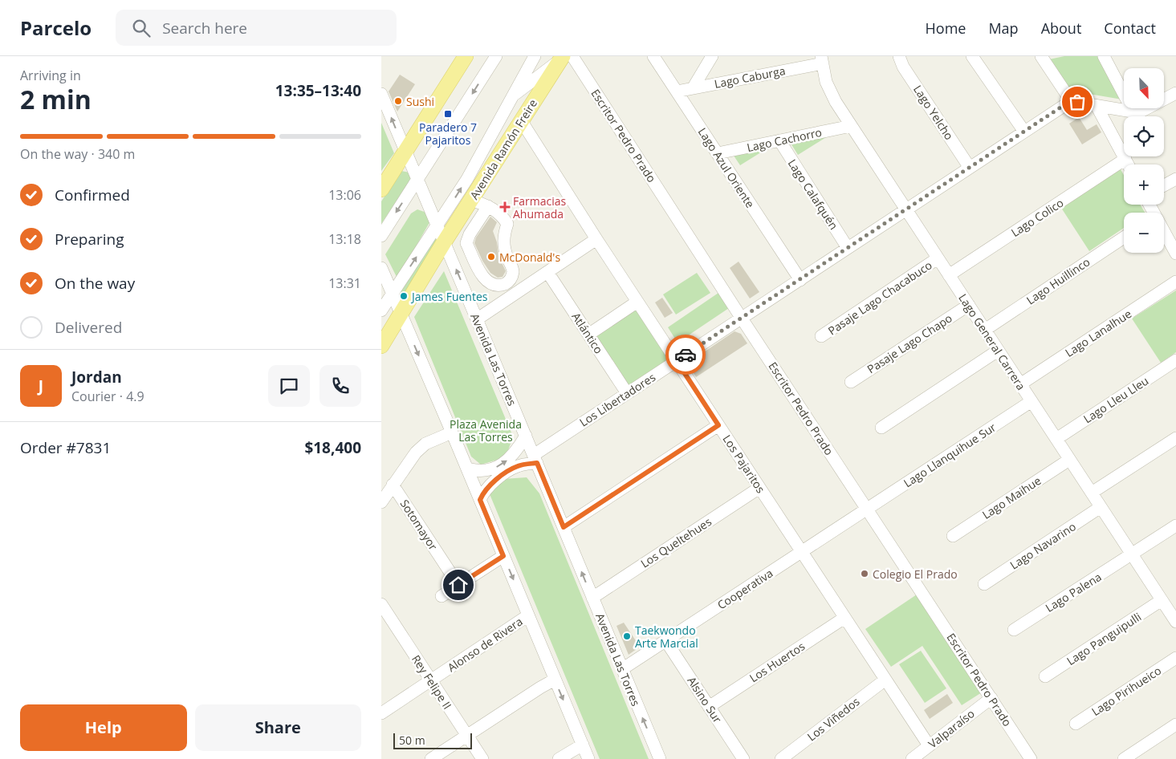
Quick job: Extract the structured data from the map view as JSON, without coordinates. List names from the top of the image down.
{
  "streets": {
    "main road": ["Avenida Ramón Freire"],
    "street": [
      "Lago Caburga",
      "Lago Yelcho",
      "Escritor Pedro Prado",
      "Lago Cachorro",
      "Lago Azul Oriente",
      "Lago Calafquén",
      "Lago Colico",
      "Lago Huillinco",
      "Pasaje Lago Chacabuco",
      "Atlántico",
      "Lago Lanalhue",
      "Lago General Carrera",
      "Pasaje Lago Chapo",
      "Avenida Las Torres",
      "Los Libertadores",
      "Lago Lleu Lleu",
      "Lago Llanquihue Sur",
      "Los Pajaritos",
      "Lago Maihue",
      "Sotomayor",
      "Los Queltehues",
      "Lago Navarino",
      "Cooperativa",
      "Lago Palena",
      "Lago Panguipulli",
      "Alonso de Rivera",
      "Los Huertos",
      "Rey Felipe II",
      "Lago Pirihueico",
      "Alsino Sur",
      "Los Viñedos",
      "Valparaíso"
    ]
  },
  "crossings": [
    ["Lago Caburga", "Lago Azul Oriente"],
    ["Lago Caburga", "Lago General Carrera"],
    ["Lago Yelcho", "Los Libertadores"],
    ["Escritor Pedro Prado", "Avenida Ramón Freire"],
    ["Escritor Pedro Prado", "Los Libertadores"],
    ["Escritor Pedro Prado", "Lago Llanquihue Sur"],
    ["Escritor Pedro Prado", "Cooperativa"],
    ["Escritor Pedro Prado", "Valparaíso"],
    ["Lago Cachorro", "Lago Azul Oriente"],
    ["Lago Cachorro", "Lago Calafquén"],
    ["Lago Cachorro", "Lago General Carrera"],
    ["Avenida Ramón Freire", "Avenida Las Torres"],
    ["Avenida Ramón Freire", "Los Pajaritos"],
    ["Lago Azul Oriente", "Los Libertadores"],
    ["Lago Calafquén", "Los Libertadores"],
    ["Lago Colico", "Lago General Carrera"],
    ["Lago Huillinco", "Lago General Carrera"],
    ["Pasaje Lago Chacabuco", "Lago General Carrera"],
    ["Atlántico", "Los Libertadores"],
    ["Lago Lanalhue", "Lago General Carrera"],
    ["Lago General Carrera", "Pasaje Lago Chapo"],
    ["Lago General Carrera", "Los Libertadores"],
    ["Lago General Carrera", "Lago Lleu Lleu"],
    ["Lago General Carrera", "Lago Llanquihue Sur"],
    ["Lago General Carrera", "Lago Maihue"],
    ["Lago General Carrera", "Lago Navarino"],
    ["Lago General Carrera", "Lago Palena"],
    ["Lago General Carrera", "Lago Panguipulli"],
    ["Avenida Las Torres", "Los Libertadores"],
    ["Avenida Las Torres", "Los Queltehues"],
    ["Avenida Las Torres", "Cooperativa"],
    ["Los Libertadores", "Los Pajaritos"],
    ["Lago Llanquihue Sur", "Cooperativa"],
    ["Los Pajaritos", "Los Queltehues"],
    ["Los Pajaritos", "Cooperativa"],
    ["Los Pajaritos", "Los Huertos"],
    ["Los Pajaritos", "Los Viñedos"],
    ["Los Pajaritos", "Valparaíso"],
    ["Cooperativa", "Alsino Sur"],
    ["Alonso de Rivera", "Rey Felipe II"],
    ["Los Huertos", "Alsino Sur"]
  ],
  "parks": ["Plaza Avenida Las Torres"],
  "places": {
    "other": [
      "Sushi",
      "McDonald's",
      "James Fuentes",
      "Colegio El Prado",
      "Taekwondo Arte Marcial"
    ],
    "transit": ["Paradero 7 Pajaritos"],
    "health": ["Farmacias Ahumada"]
  },
  "scale_bar": "50 m",
  "north": "bottom right",
  "page": {
    "header": "Parcelo",
    "search": "Search here",
    "nav": [
      "Home",
      "Map",
      "About",
      "Contact"
    ],
    "heading": ["2 min", "Arriving in", "13:35–13:40"],
    "panel": [
      "Jordan",
      "Courier · 4.9",
      "Order #7831",
      "$18,400"
    ],
    "map_buttons": ["+", "−"],
    "bar": "On the way · 340 m",
    "list": [
      ["Confirmed", "13:06"],
      ["Preparing", "13:18"],
      ["On the way", "13:31"],
      "Delivered"
    ],
    "round": "J",
    "buttons": ["Help", "Share"],
    "scale": "50 m"
  }
}
